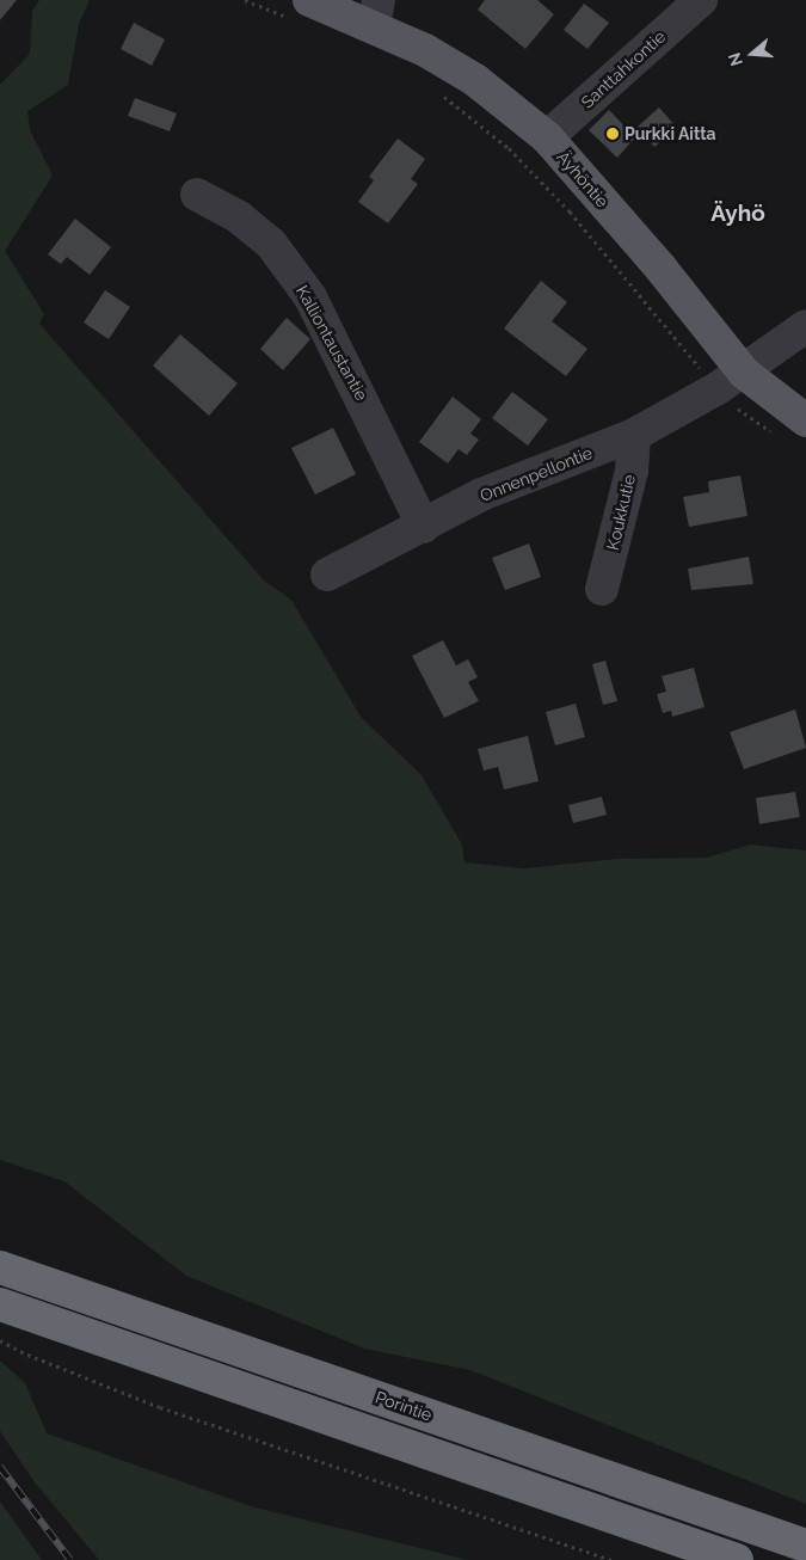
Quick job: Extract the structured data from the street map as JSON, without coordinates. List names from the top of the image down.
{
  "streets": {
    "highway": ["Porintie"],
    "main road": ["Äyhöntie"],
    "street": [
      "Santtahkontie",
      "Kalliontaustantie",
      "Onnenpellontie",
      "Koukkutie"
    ]
  },
  "crossings": [
    ["Santtahkontie", "Äyhöntie"],
    ["Äyhöntie", "Onnenpellontie"],
    ["Kalliontaustantie", "Onnenpellontie"],
    ["Onnenpellontie", "Koukkutie"]
  ],
  "districts": ["Äyhö"],
  "places": ["Purkki Aitta"],
  "north": "left"
}
